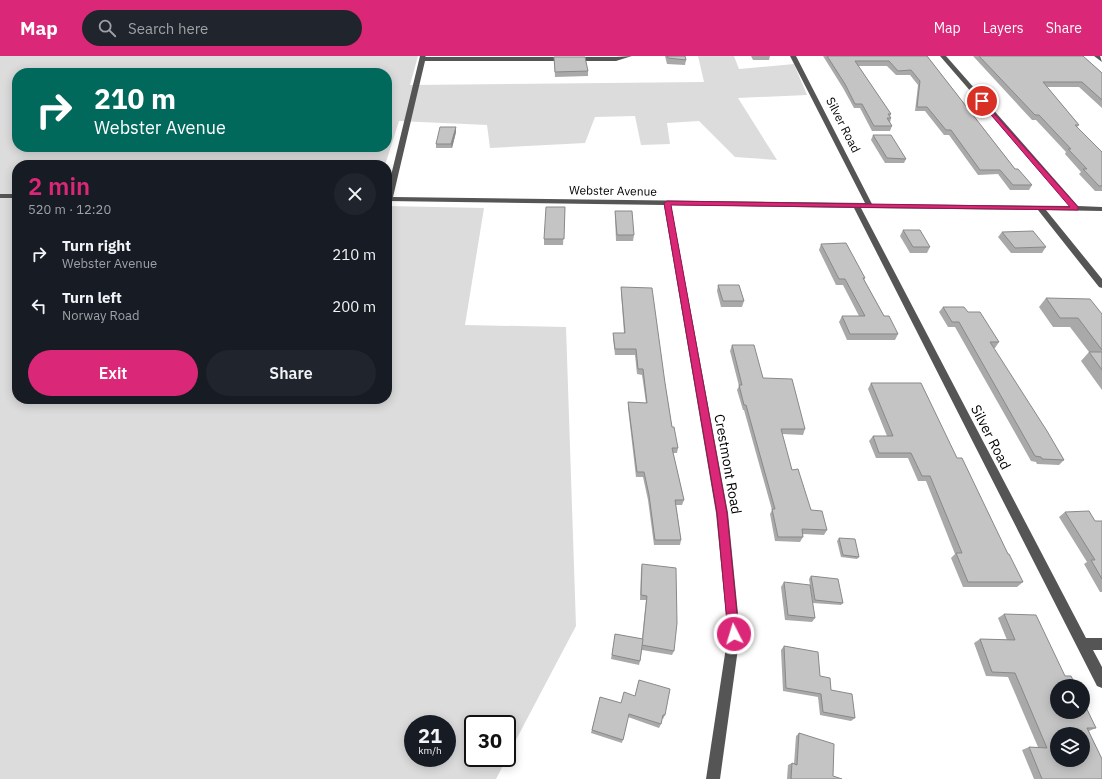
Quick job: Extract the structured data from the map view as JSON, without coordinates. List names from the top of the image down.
{
  "streets": {
    "street": ["Silver Road", "Webster Avenue", "Crestmont Road"]
  },
  "crossings": [
    ["Silver Road", "Webster Avenue"],
    ["Webster Avenue", "Crestmont Road"]
  ],
  "page": {
    "header": "Map",
    "search": "Search here",
    "nav": ["Map", "Layers", "Share"],
    "turn": ["210 m", "Webster Avenue"],
    "heading": ["2 min", "520 m · 12:20"],
    "list": [
      {
        "name": "Turn right",
        "note": "Webster Avenue",
        "value": "210 m"
      },
      {
        "name": "Turn left",
        "note": "Norway Road",
        "value": "200 m"
      }
    ],
    "buttons": ["Exit", "Share"],
    "speed": "21 km/h",
    "limit": "30"
  }
}
